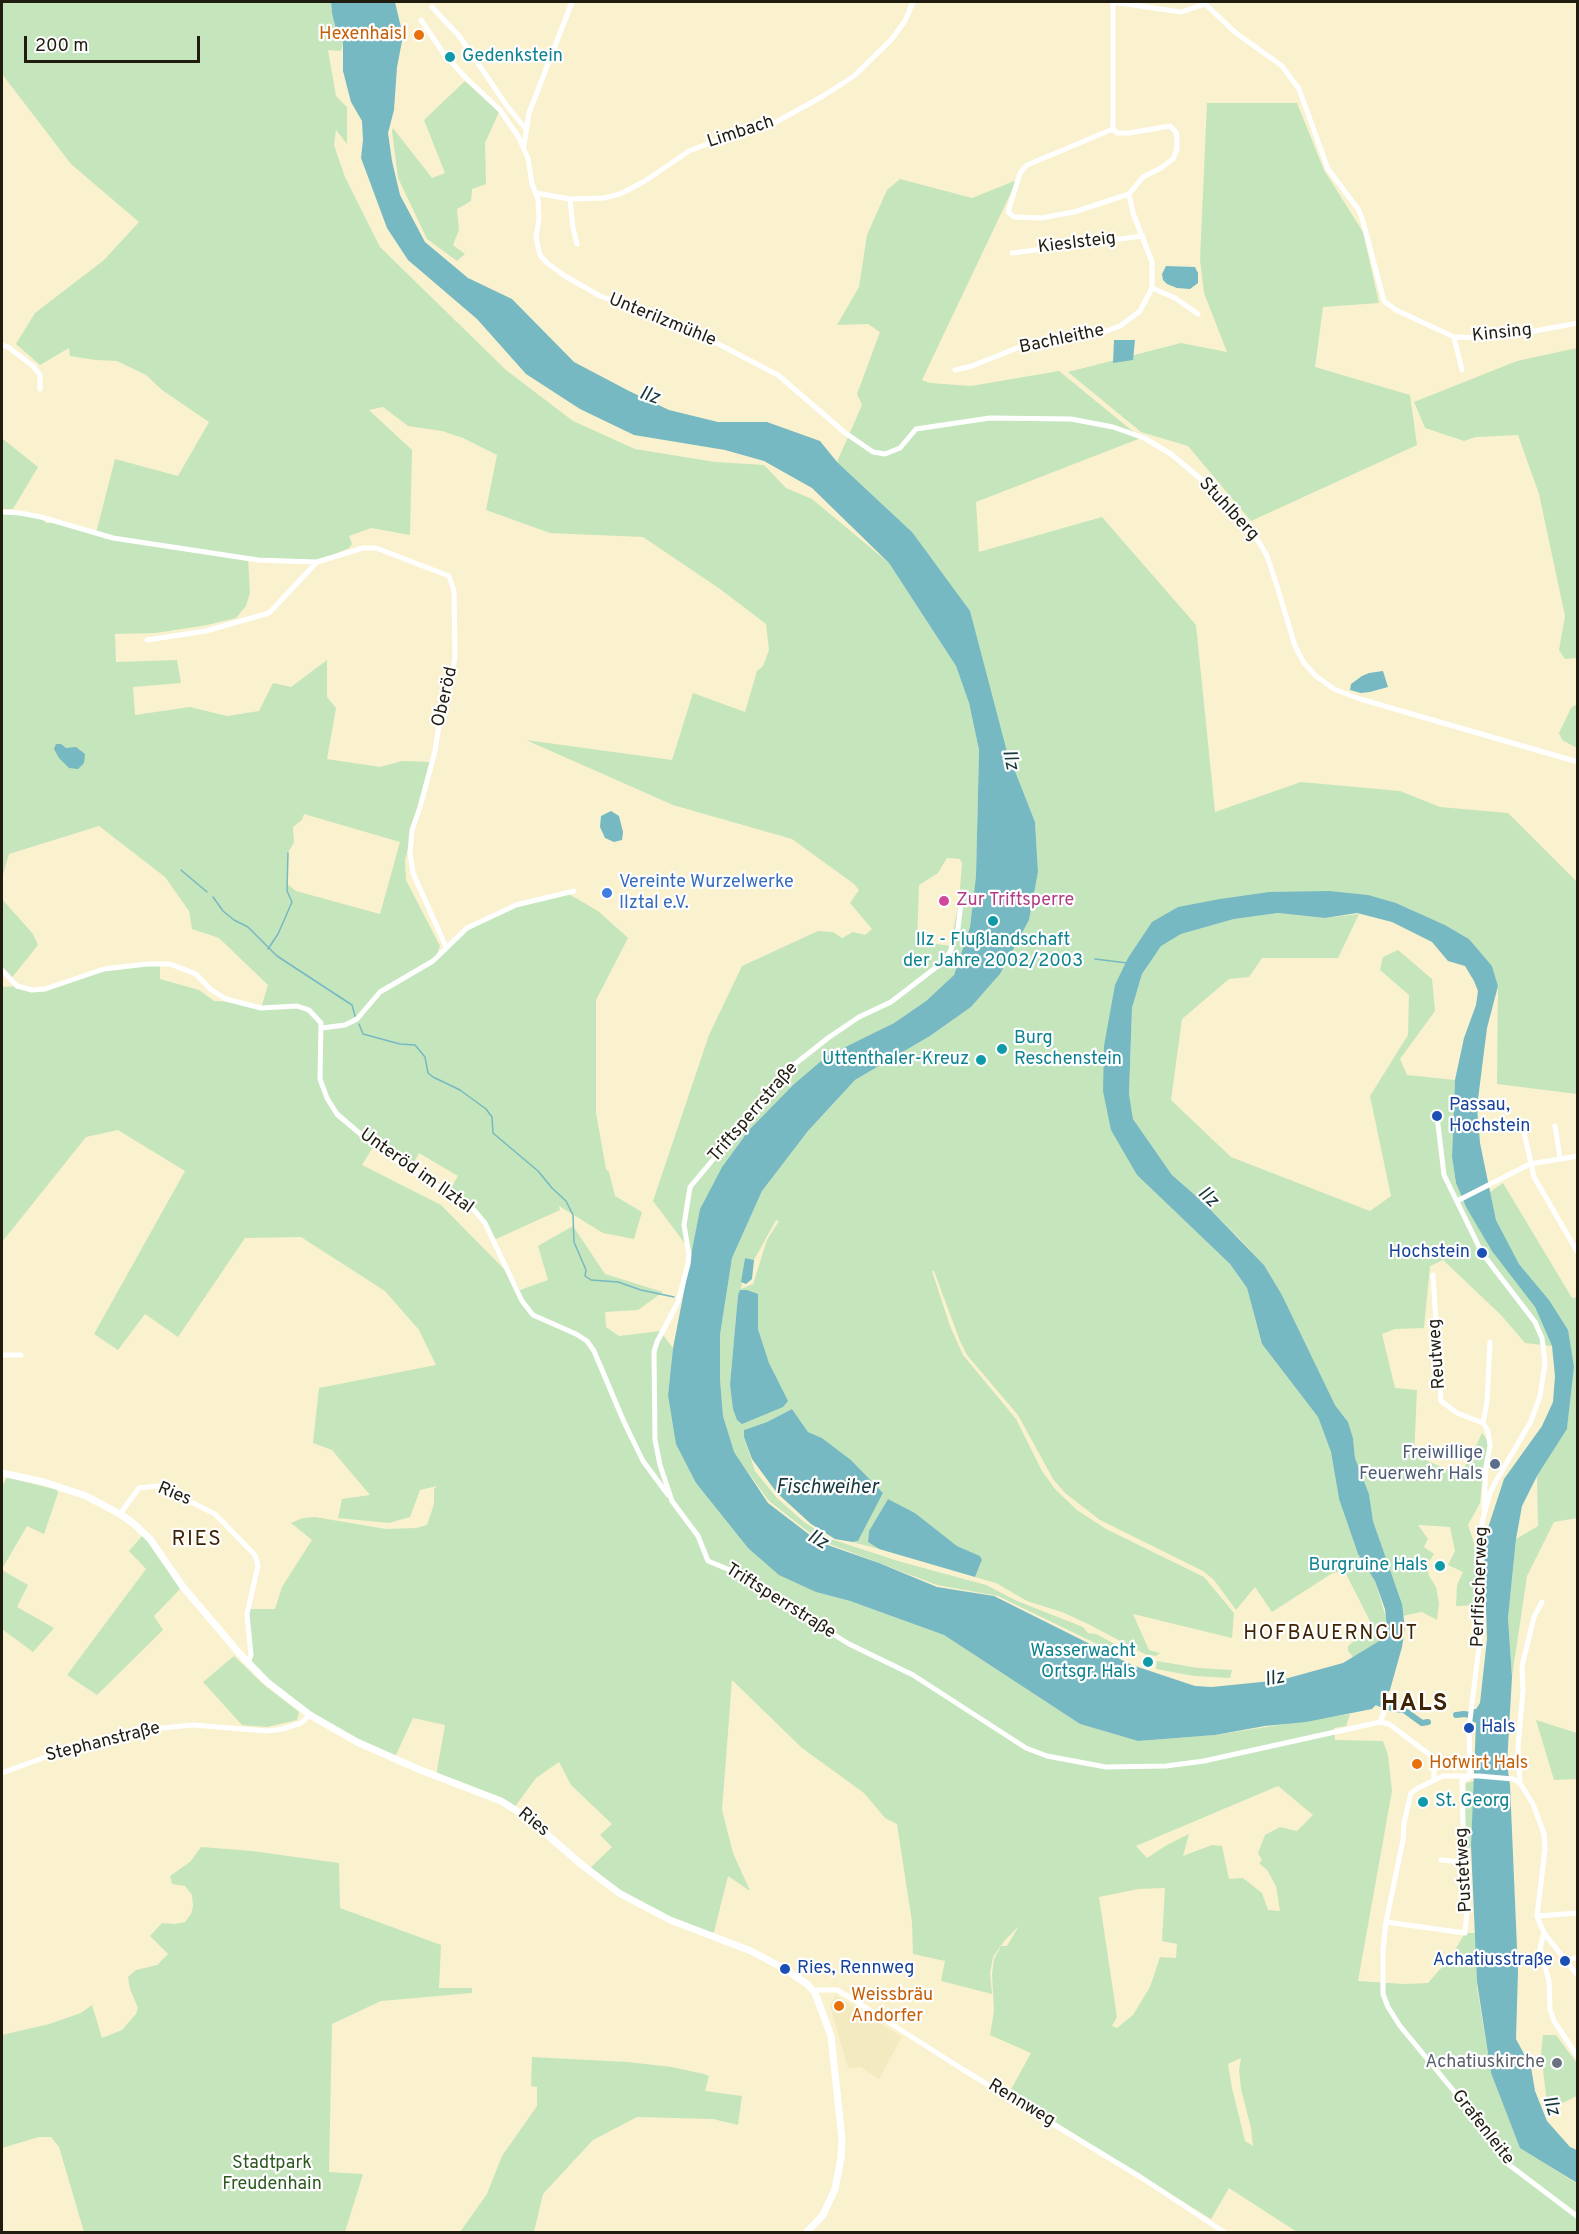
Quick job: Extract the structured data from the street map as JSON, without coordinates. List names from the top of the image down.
{
  "streets": {
    "street": [
      "Limbach",
      "Kieslsteig",
      "Unterilzmühle",
      "Kinsing",
      "Bachleithe",
      "Stuhlberg",
      "Oberöd",
      "Triftsperrstraße",
      "Unteröd im Ilztal",
      "Reutweg",
      "Ries",
      "Perlfischerweg",
      "Stephanstraße",
      "Pustetweg",
      "Rennweg",
      "Grafenleite"
    ]
  },
  "crossings": [
    ["Limbach", "Unterilzmühle"],
    ["Unterilzmühle", "Stuhlberg"],
    ["Triftsperrstraße", "Unteröd im Ilztal"],
    ["Ries", "Stephanstraße"],
    ["Ries", "Rennweg"],
    ["Perlfischerweg", "Pustetweg"],
    ["Pustetweg", "Grafenleite"]
  ],
  "districts": ["RIES", "HOFBAUERNGUT", "HALS"],
  "water": ["Ilz", "Fischweiher"],
  "parks": ["Stadtpark Freudenhain"],
  "places": [
    "Hexenhaisl",
    "Gedenkstein",
    "Vereinte Wurzelwerke Ilztal e.V.",
    "Zur Triftsperre",
    "Ilz - Flußlandschaft der Jahre 2002/2003",
    "Burg Reschenstein",
    "Uttenthaler-Kreuz",
    "Passau, Hochstein",
    "Hochstein",
    "Freiwillige Feuerwehr Hals",
    "Burgruine Hals",
    "Wasserwacht Ortsgr. Hals",
    "Hals",
    "Hofwirt Hals",
    "St. Georg",
    "Achatiusstraße",
    "Ries, Rennweg",
    "Weissbräu Andorfer",
    "Achatiuskirche"
  ],
  "scale_bar": "200 m"
}
